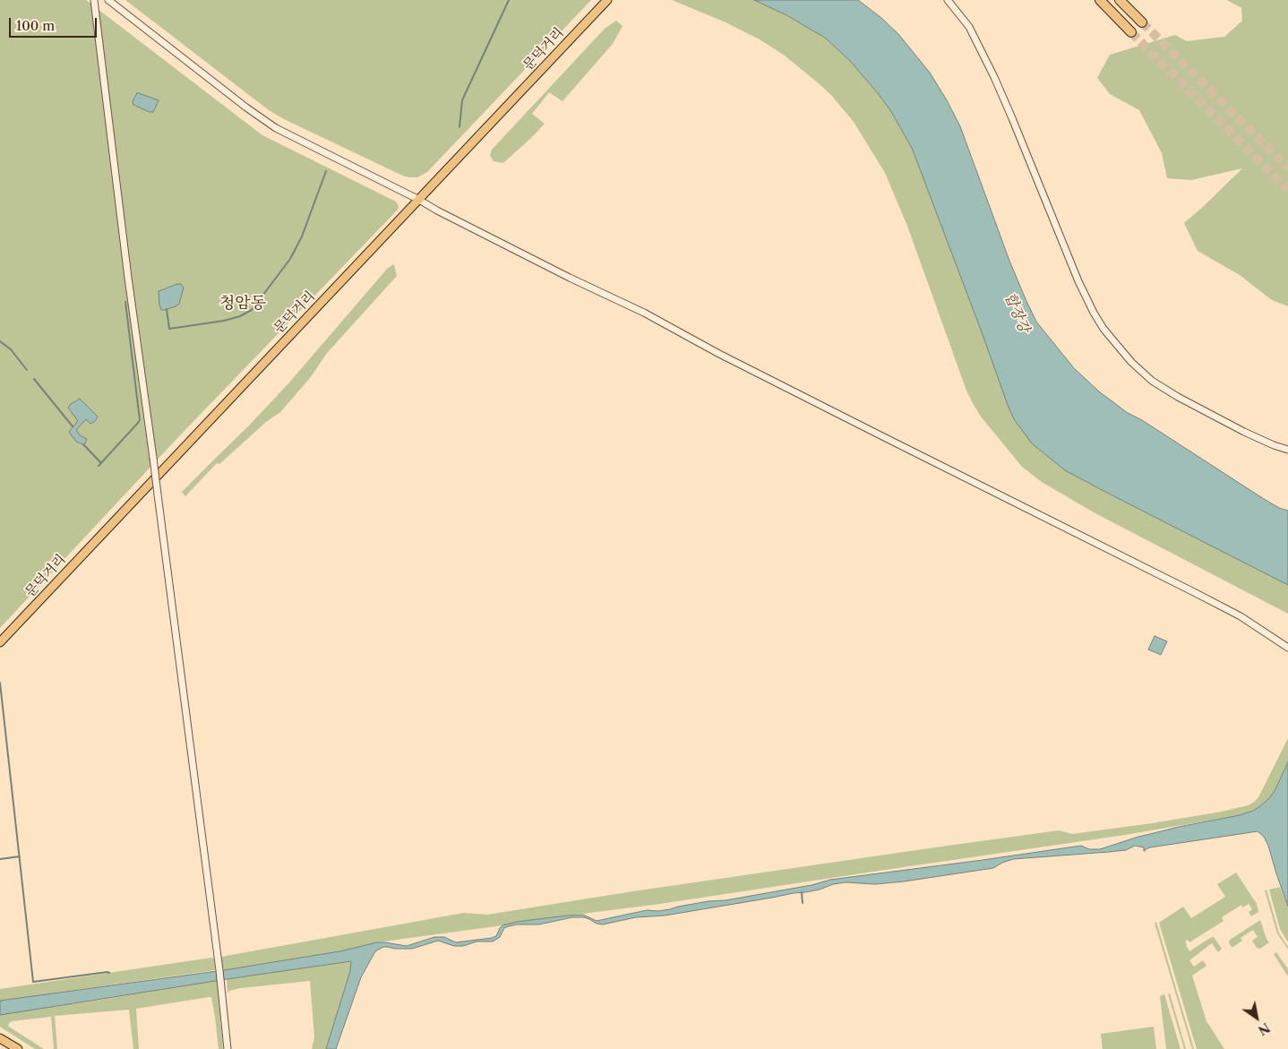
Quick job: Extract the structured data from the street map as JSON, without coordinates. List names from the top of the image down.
{
  "streets": {
    "main road": ["문덕거리"]
  },
  "districts": ["청암동"],
  "water": ["합장강"],
  "scale_bar": "100 m",
  "north": "bottom right"
}
